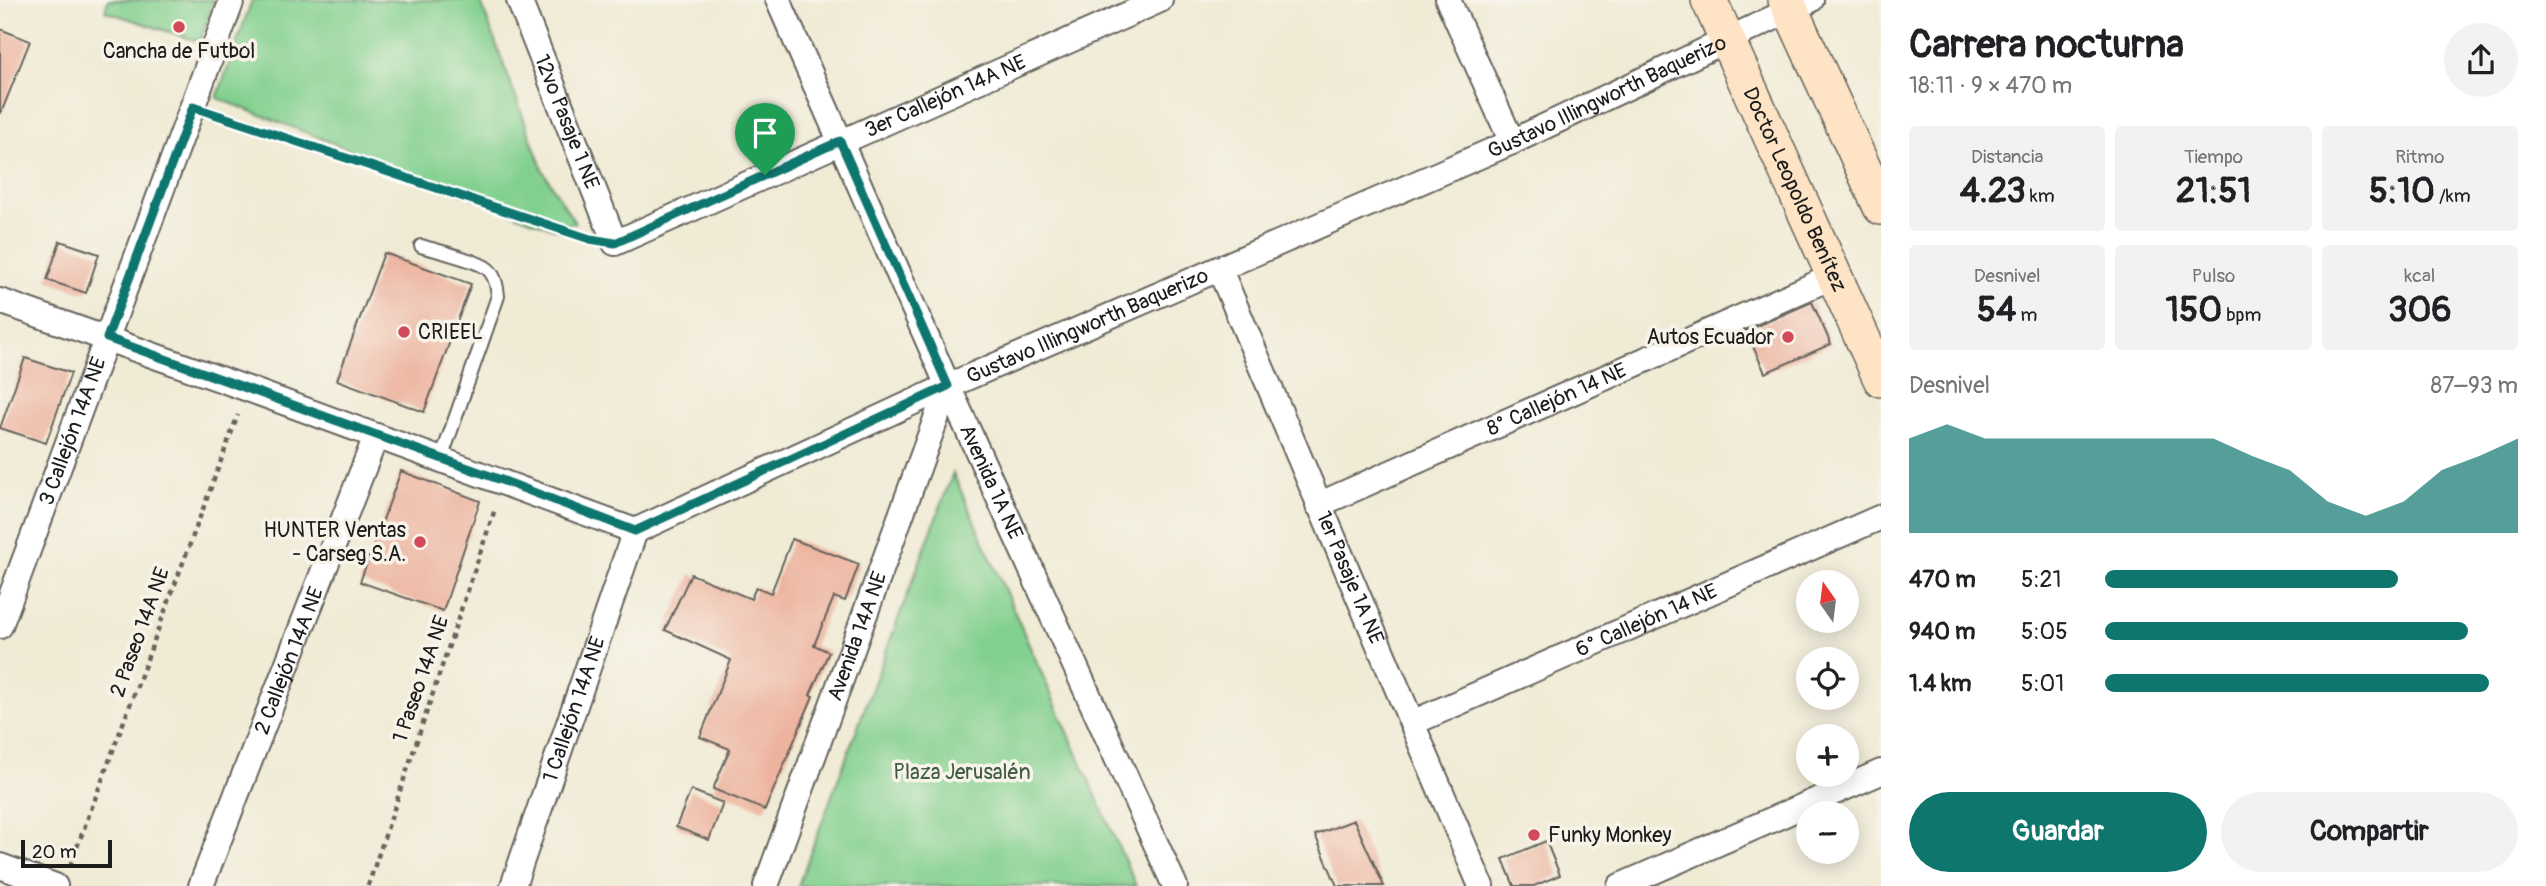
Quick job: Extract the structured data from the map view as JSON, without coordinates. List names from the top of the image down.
{
  "streets": {
    "street": [
      "3er Callejón 14A NE",
      "Gustavo Illingworth Baquerizo",
      "12vo Pasaje 1 NE",
      "Doctor Leopoldo Benítez",
      "8° Callejón 14 NE",
      "3 Callejón 14A NE",
      "Avenida 1A NE",
      "1er Pasaje 1A NE",
      "6° Callejón 14 NE",
      "Avenida 14A NE",
      "2 Callejón 14A NE",
      "1 Callejón 14A NE"
    ],
    "path": ["2 Paseo 14A NE", "1 Paseo 14A NE"]
  },
  "crossings": [
    ["3er Callejón 14A NE", "12vo Pasaje 1 NE"],
    ["3er Callejón 14A NE", "Avenida 1A NE"],
    ["Gustavo Illingworth Baquerizo", "Doctor Leopoldo Benítez"],
    ["Gustavo Illingworth Baquerizo", "Avenida 1A NE"],
    ["Gustavo Illingworth Baquerizo", "1er Pasaje 1A NE"],
    ["Gustavo Illingworth Baquerizo", "Avenida 14A NE"],
    ["Gustavo Illingworth Baquerizo", "1 Callejón 14A NE"],
    ["Doctor Leopoldo Benítez", "8° Callejón 14 NE"],
    ["8° Callejón 14 NE", "1er Pasaje 1A NE"],
    ["Avenida 1A NE", "Avenida 14A NE"],
    ["1er Pasaje 1A NE", "6° Callejón 14 NE"]
  ],
  "parks": ["Plaza Jerusalén"],
  "places": [
    "Cancha de Futbol",
    "CRIEEL",
    "Autos Ecuador",
    "HUNTER Ventas - Carseg S.A.",
    "Funky Monkey"
  ],
  "scale_bar": "20 m",
  "north": "top",
  "page": {
    "heading": ["Carrera nocturna", "18:11 · 9 × 470 m"],
    "stats": [
      ["Distancia", "4.23 km"],
      ["Tiempo", "21:51"],
      ["Ritmo", "5:10 /km"],
      ["Desnivel", "54 m"],
      ["Pulso", "150 bpm"],
      ["kcal", "306"]
    ],
    "chart": ["Desnivel", "87–93 m"],
    "list": [
      {
        "name": "470 m",
        "note": "5:21"
      },
      {
        "name": "940 m",
        "note": "5:05"
      },
      {
        "name": "1.4 km",
        "note": "5:01"
      }
    ],
    "map_buttons": ["+", "−"],
    "buttons": ["Guardar", "Compartir"],
    "scale": "20 m"
  }
}
